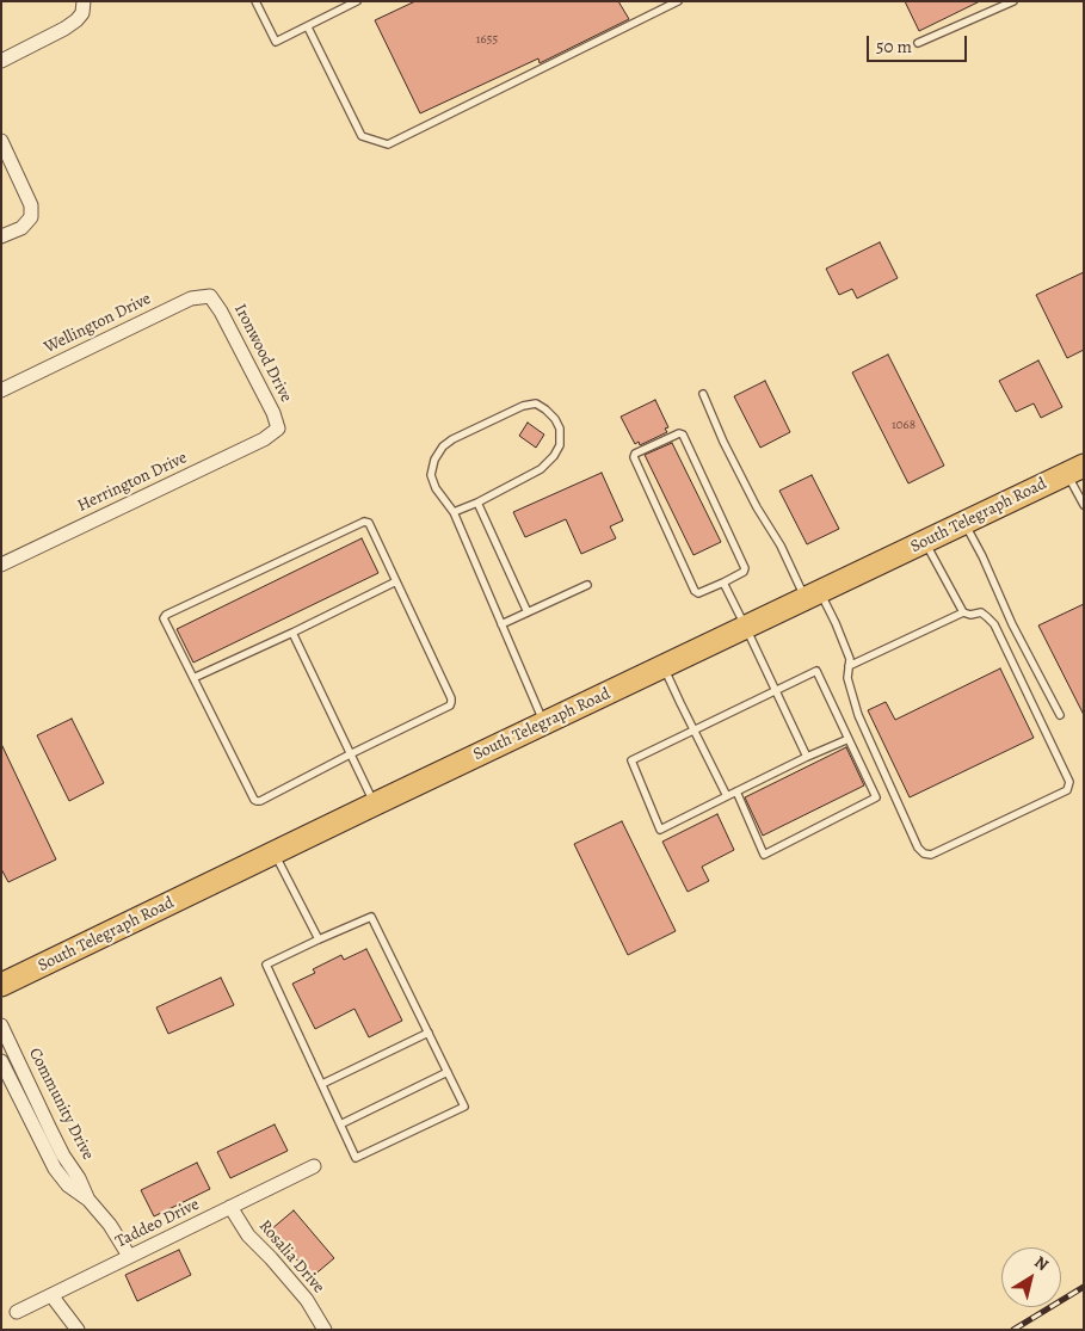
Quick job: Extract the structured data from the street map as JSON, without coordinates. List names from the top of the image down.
{
  "streets": {
    "main road": ["South Telegraph Road"],
    "street": [
      "Wellington Drive",
      "Ironwood Drive",
      "Herrington Drive",
      "Community Drive",
      "Taddeo Drive",
      "Rosalia Drive"
    ]
  },
  "crossings": [
    ["Wellington Drive", "Ironwood Drive"],
    ["Ironwood Drive", "Herrington Drive"],
    ["Community Drive", "Taddeo Drive"],
    ["Taddeo Drive", "Rosalia Drive"]
  ],
  "house_numbers": ["1655", "1068"],
  "scale_bar": "50 m",
  "north": "top right"
}
